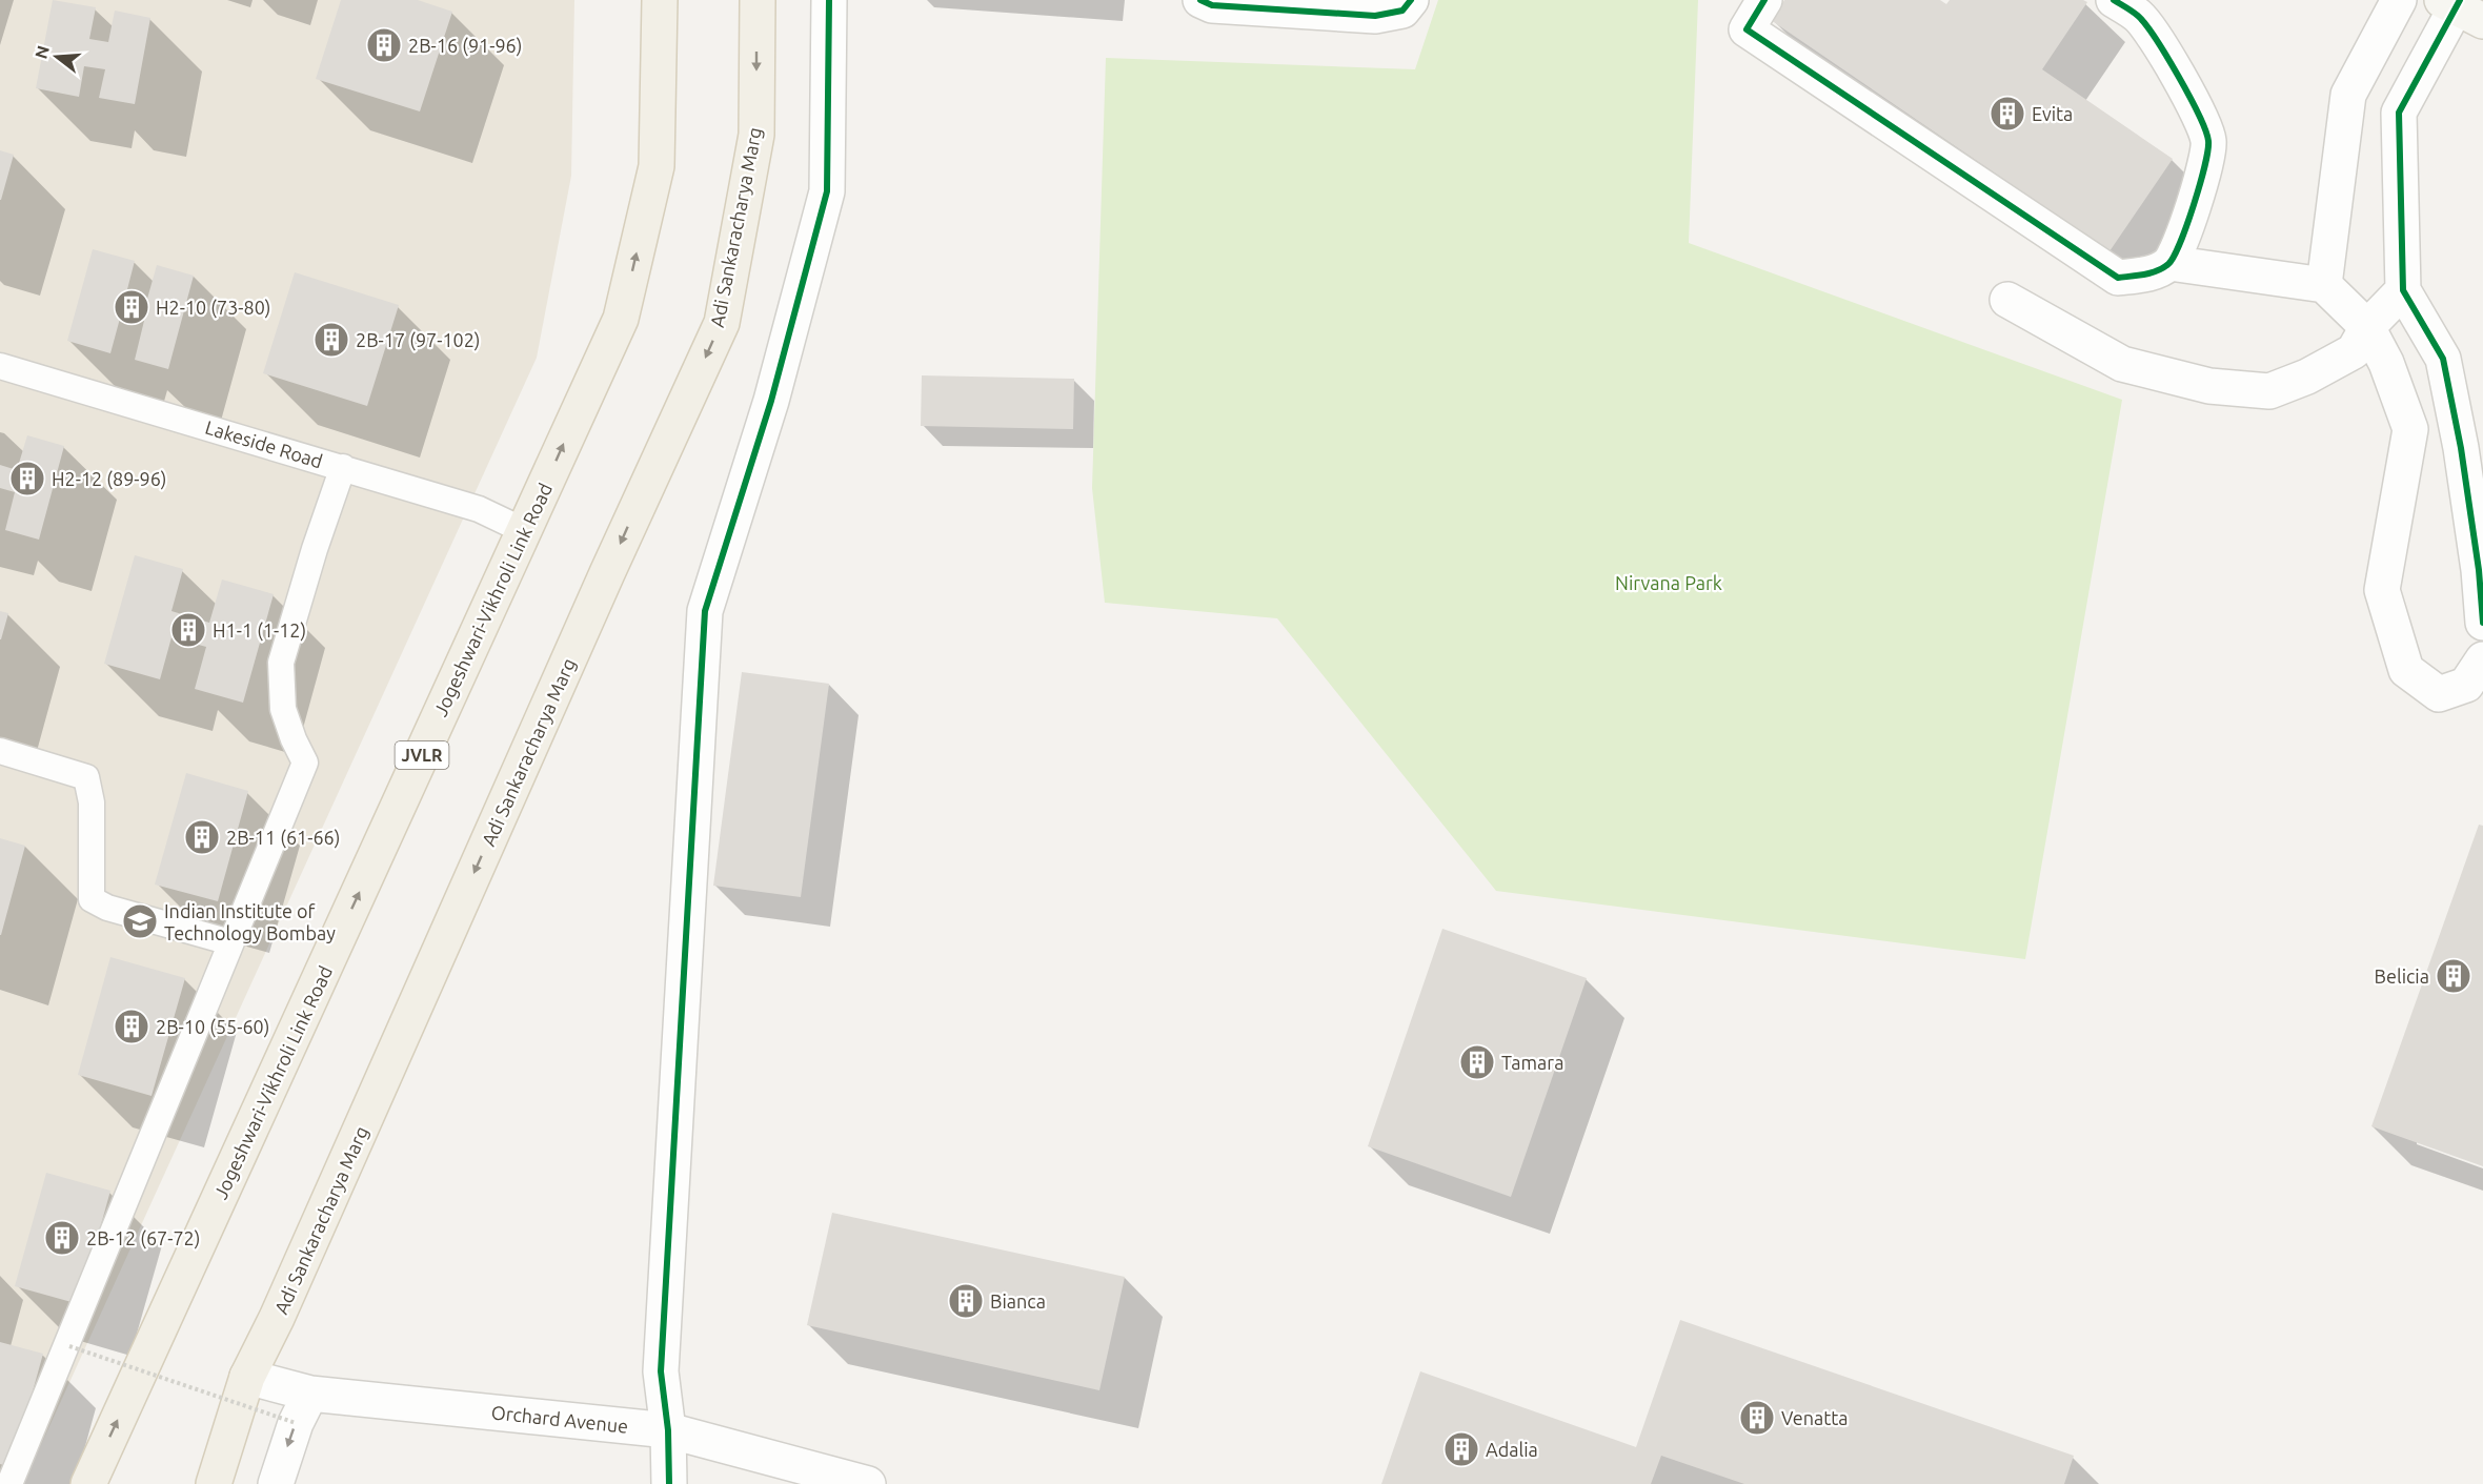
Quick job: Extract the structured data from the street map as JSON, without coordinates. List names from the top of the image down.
{
  "streets": {
    "main road": ["Adi Sankaracharya Marg", "Jogeshwari-Vikhroli Link Road", "JVLR"],
    "street": ["Orchard Avenue"],
    "lane": ["Lakeside Road"]
  },
  "crossings": [
    ["Adi Sankaracharya Marg", "Orchard Avenue"],
    ["Lakeside Road", "Jogeshwari-Vikhroli Link Road"]
  ],
  "one_way": ["Adi Sankaracharya Marg", "Jogeshwari-Vikhroli Link Road"],
  "parks": ["Nirvana Park"],
  "places": {
    "building": [
      "2B-16 (91-96)",
      "Evita",
      "H2-10 (73-80)",
      "2B-17 (97-102)",
      "H2-12 (89-96)",
      "H1-1 (1-12)",
      "2B-11 (61-66)",
      "Belicia",
      "2B-10 (55-60)",
      "Tamara",
      "2B-12 (67-72)",
      "Bianca",
      "Venatta",
      "Adalia"
    ],
    "school or university": ["Indian Institute of Technology Bombay"]
  },
  "north": "left"
}
